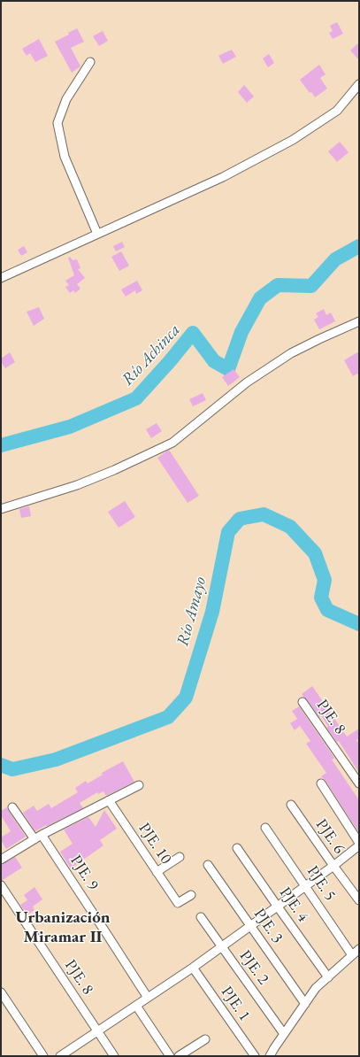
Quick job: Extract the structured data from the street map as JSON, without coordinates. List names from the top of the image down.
{
  "streets": {
    "street": [
      "PJE. 8",
      "PJE. 6",
      "PJE. 10",
      "PJE. 9",
      "PJE. 5",
      "PJE. 4",
      "PJE. 3",
      "PJE. 2",
      "PJE. 1"
    ]
  },
  "districts": ["Urbanización Miramar II"],
  "water": ["Río Achinca", "Río Amayo"]
}
